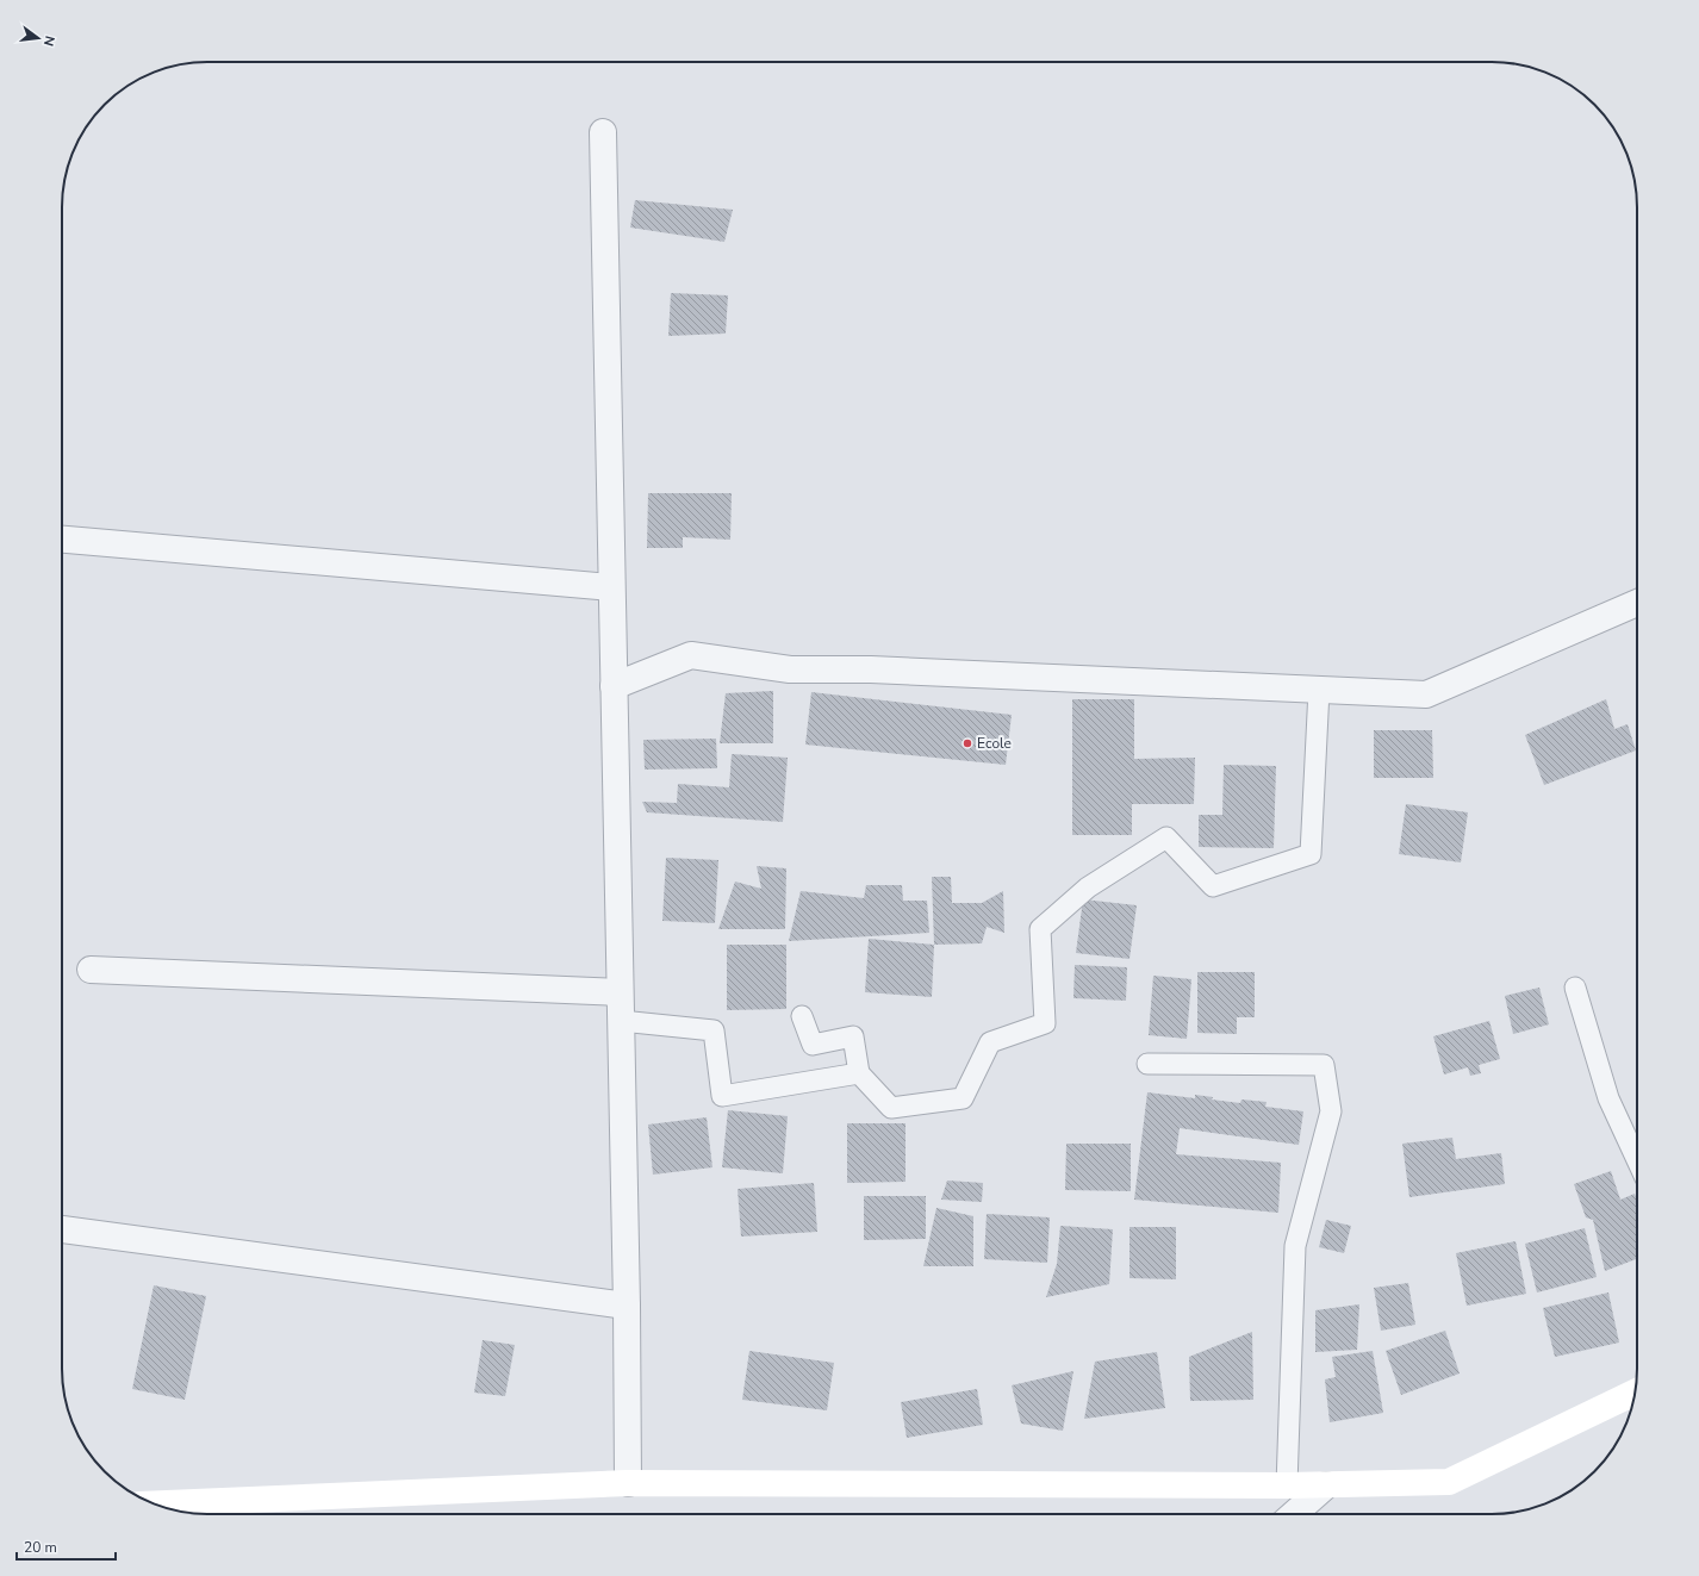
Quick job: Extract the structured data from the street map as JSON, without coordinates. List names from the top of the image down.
{
  "places": ["Ecole"],
  "scale_bar": "20 m",
  "north": "right"
}
